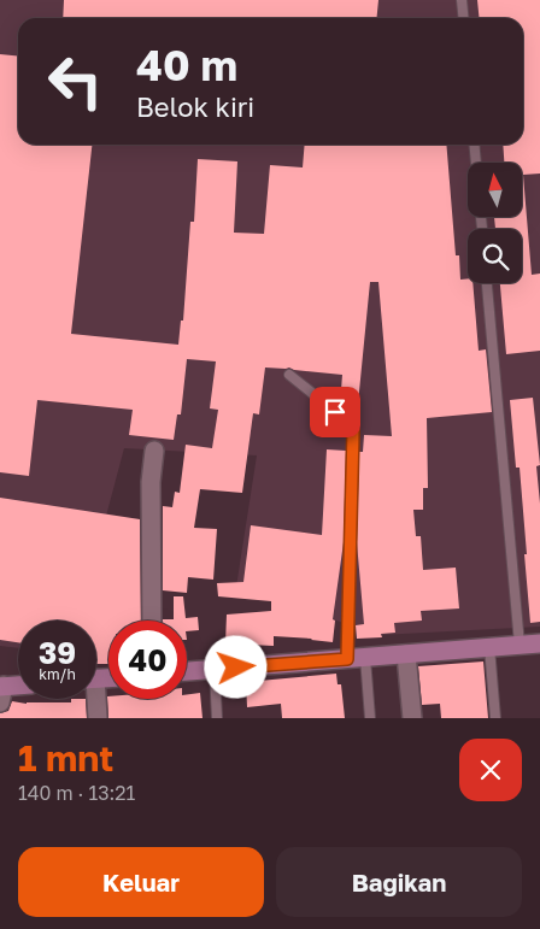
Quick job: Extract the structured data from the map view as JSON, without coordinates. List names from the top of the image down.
{
  "north": "top",
  "page": {
    "turn": ["40 m", "Belok kiri"],
    "speed": "39 km/h",
    "limit": "40",
    "heading": ["1 mnt", "140 m · 13:21"],
    "buttons": ["Keluar", "Bagikan"]
  }
}
